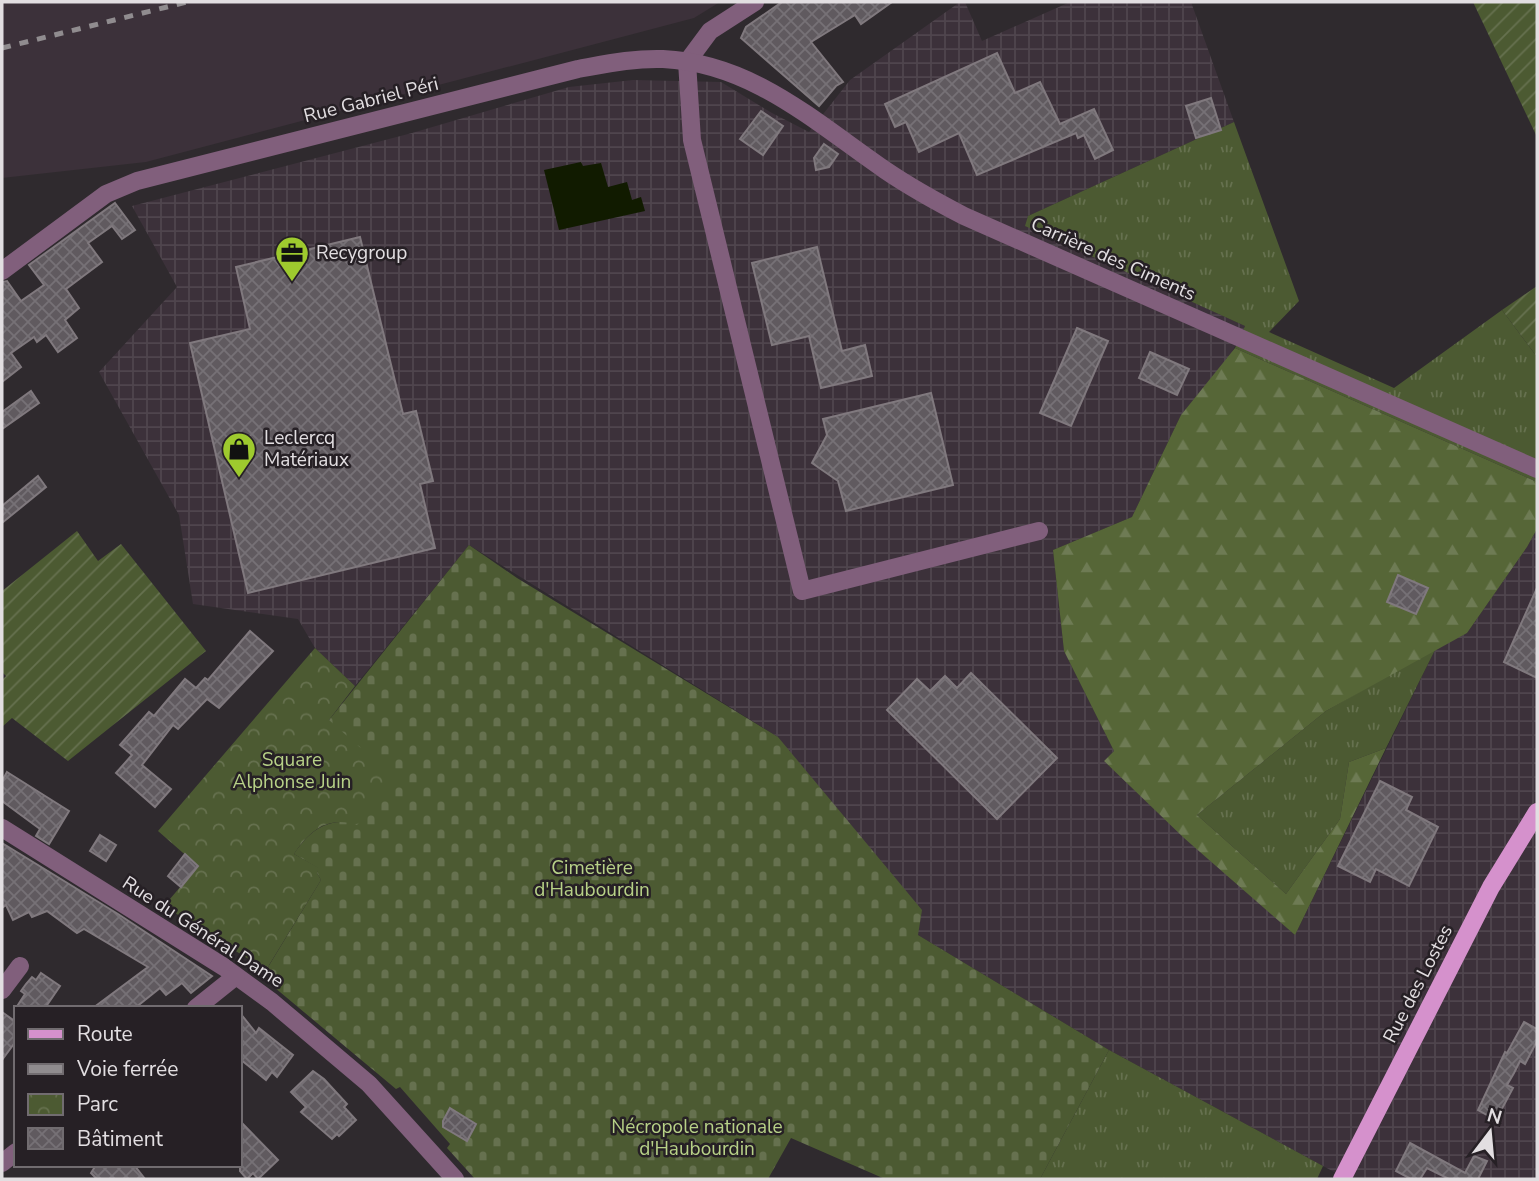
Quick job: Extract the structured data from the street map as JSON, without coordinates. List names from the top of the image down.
{
  "streets": {
    "main road": ["Rue des Lostes"],
    "street": ["Rue Gabriel Péri", "Carrière des Ciments", "Rue du Général Dame"]
  },
  "crossings": [
    ["Rue Gabriel Péri", "Carrière des Ciments"]
  ],
  "parks": ["Square Alphonse Juin", "Cimetière d'Haubourdin", "Nécropole nationale d'Haubourdin"],
  "places": {
    "office": ["Recygroup"],
    "shop": ["Leclercq Matériaux"]
  },
  "legend": [
    "Route",
    "Voie ferrée",
    "Parc",
    "Bâtiment"
  ],
  "north": "top"
}
